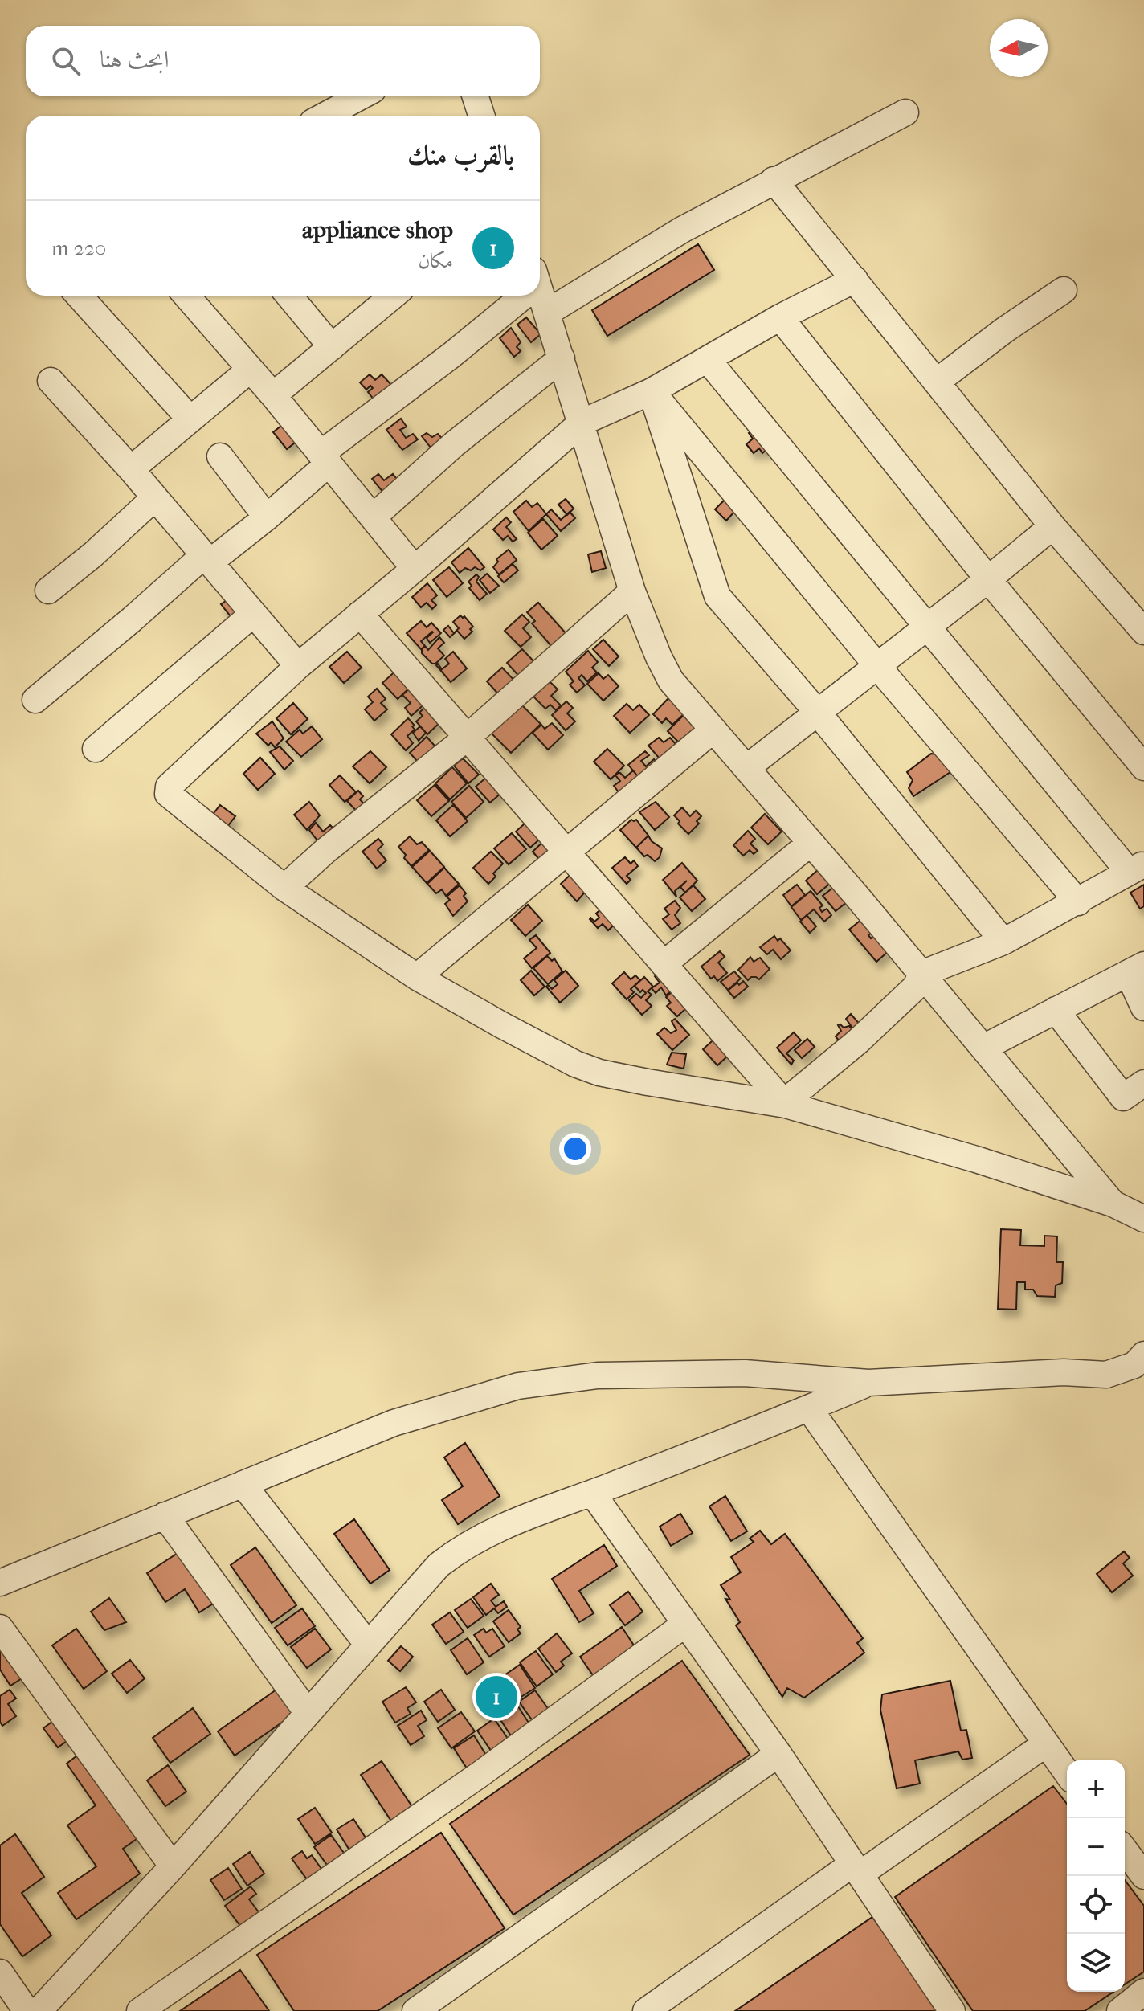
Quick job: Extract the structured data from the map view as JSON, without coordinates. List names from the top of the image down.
{
  "north": "left",
  "page": {
    "search": "ابحث هنا",
    "heading": "بالقرب منك",
    "list": [
      {
        "mark": "1",
        "name": "appliance shop",
        "note": "مكان",
        "value": "220 m"
      }
    ],
    "pins": "1",
    "map_buttons": ["+", "−"]
  }
}
